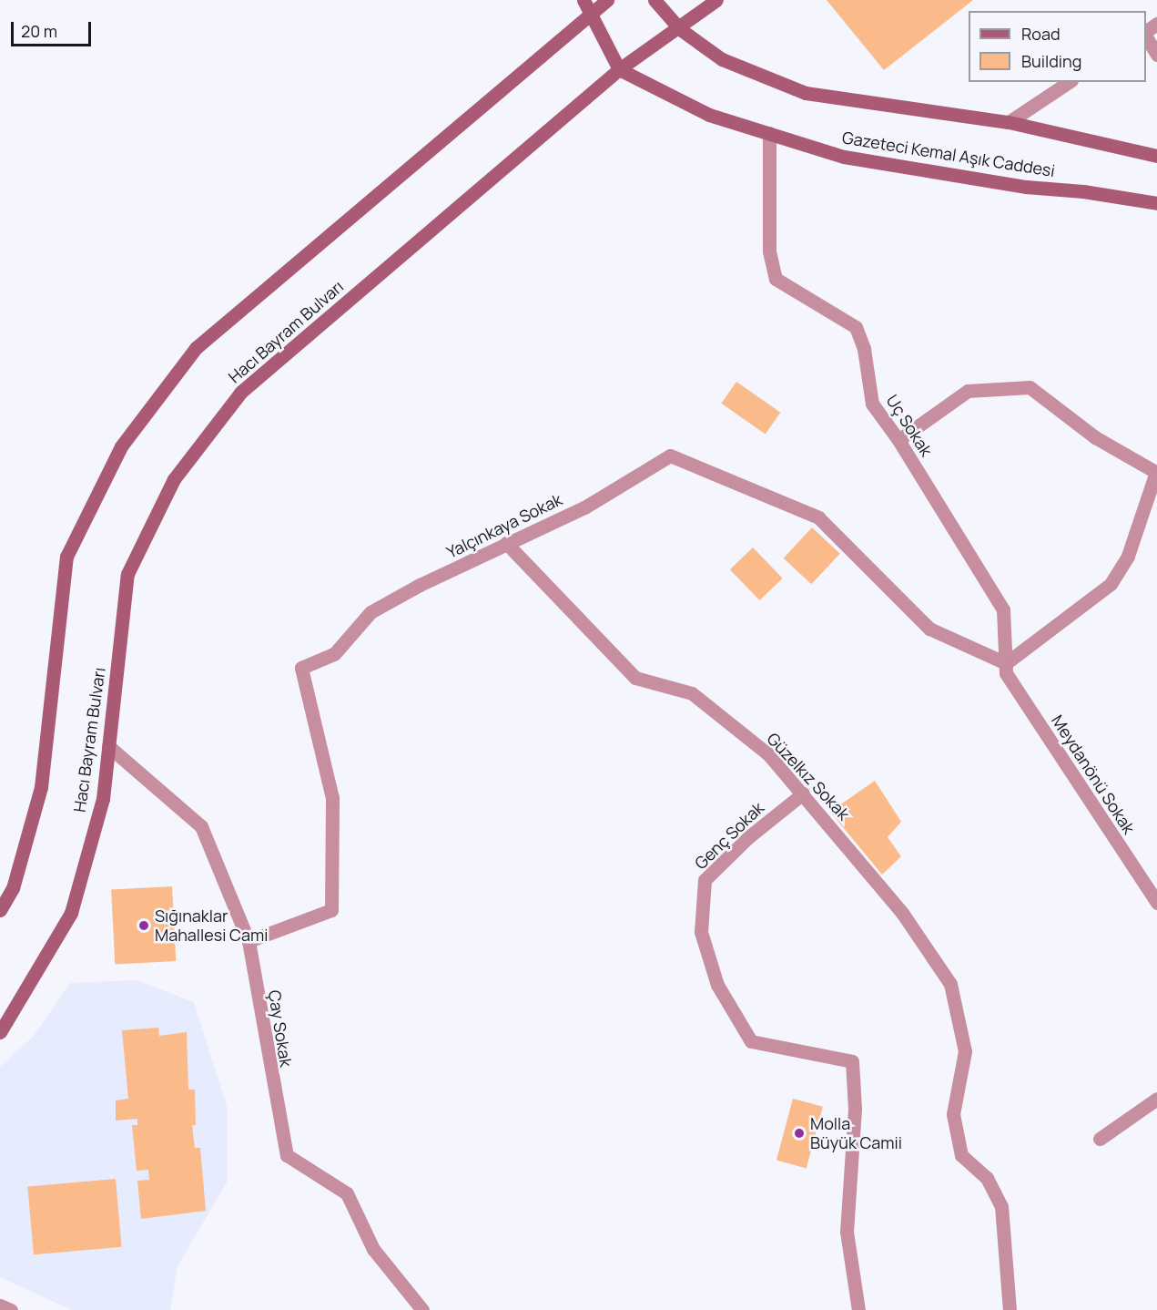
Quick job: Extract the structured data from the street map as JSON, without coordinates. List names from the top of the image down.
{
  "streets": {
    "main road": ["Gazeteci Kemal Aşık Caddesi", "Hacı Bayram Bulvarı"],
    "street": [
      "Uç Sokak",
      "Yalçınkaya Sokak",
      "Meydanönü Sokak",
      "Güzelkız Sokak",
      "Genç Sokak",
      "Çay Sokak"
    ]
  },
  "crossings": [
    ["Gazeteci Kemal Aşık Caddesi", "Hacı Bayram Bulvarı"],
    ["Gazeteci Kemal Aşık Caddesi", "Uç Sokak"],
    ["Hacı Bayram Bulvarı", "Çay Sokak"],
    ["Uç Sokak", "Yalçınkaya Sokak"],
    ["Uç Sokak", "Meydanönü Sokak"],
    ["Yalçınkaya Sokak", "Meydanönü Sokak"],
    ["Yalçınkaya Sokak", "Güzelkız Sokak"],
    ["Yalçınkaya Sokak", "Çay Sokak"],
    ["Güzelkız Sokak", "Genç Sokak"]
  ],
  "places": ["Sığınaklar Mahallesi Cami", "Molla Büyük Camii"],
  "legend": ["Road", "Building"],
  "scale_bar": "20 m"
}
